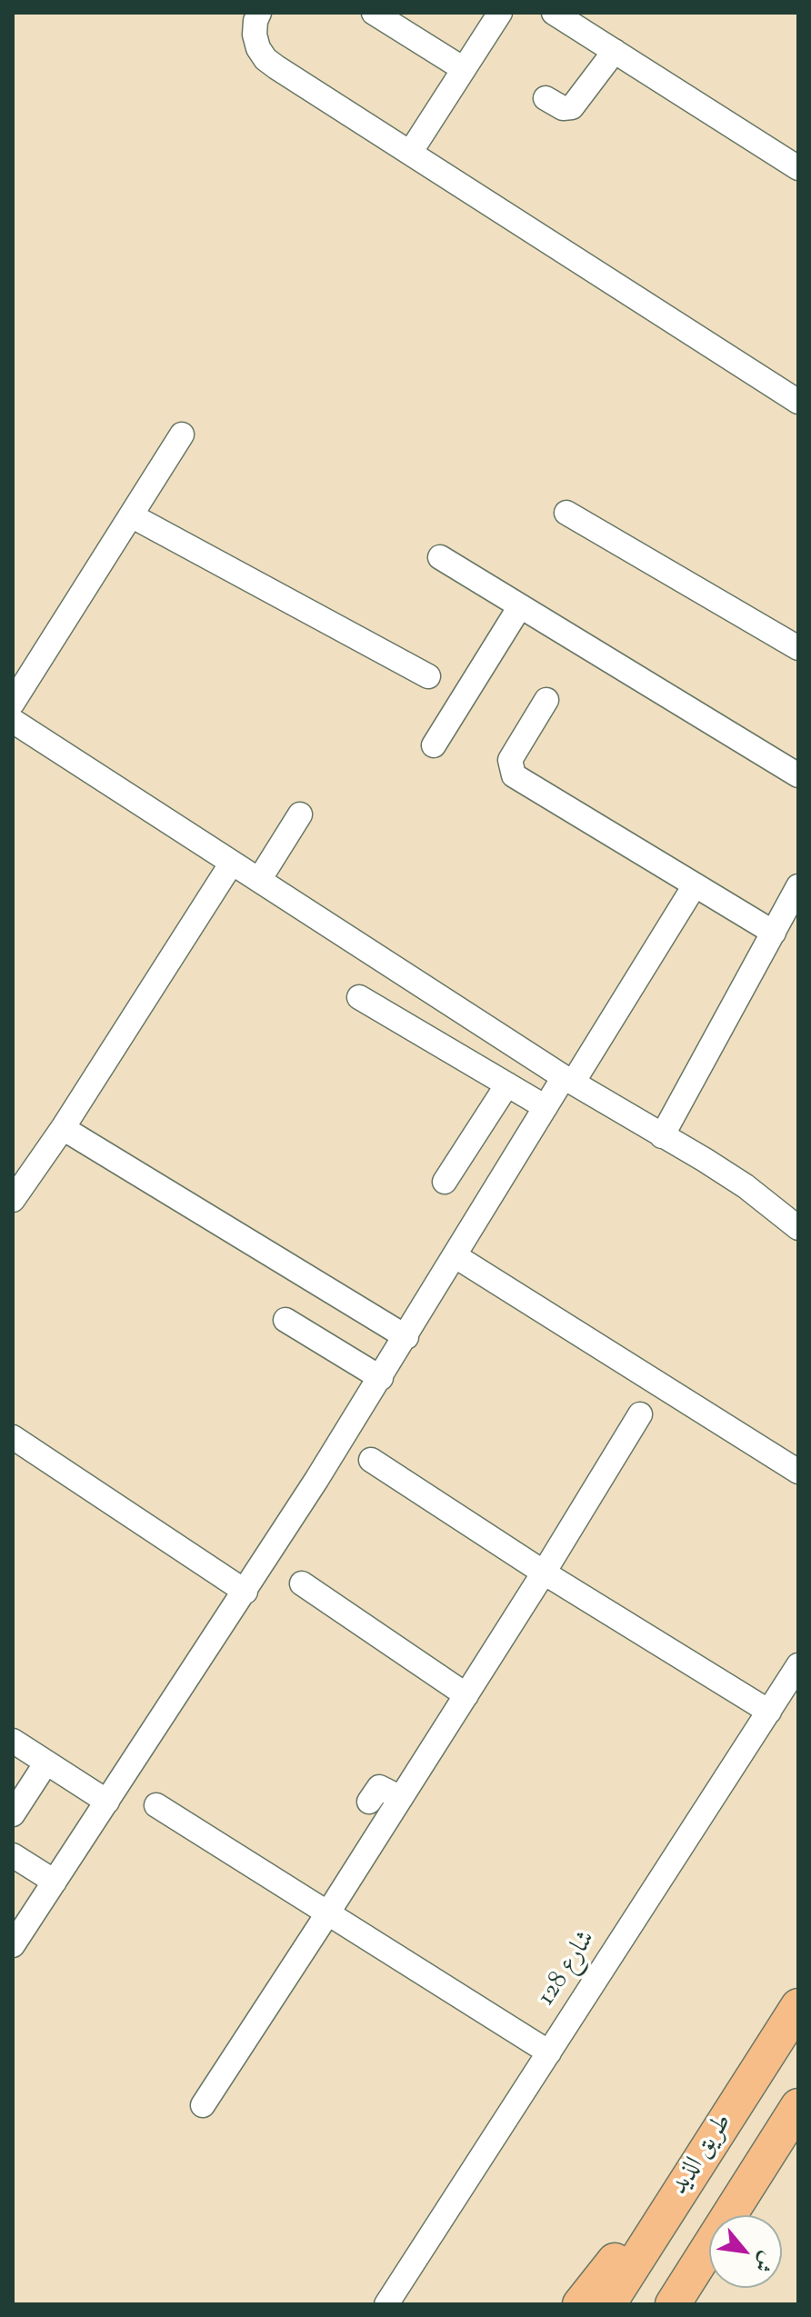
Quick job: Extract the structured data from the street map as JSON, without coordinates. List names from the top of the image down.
{
  "streets": {
    "highway": ["طريق الذيد"],
    "street": ["شارع 128"]
  },
  "north": "bottom right"
}
